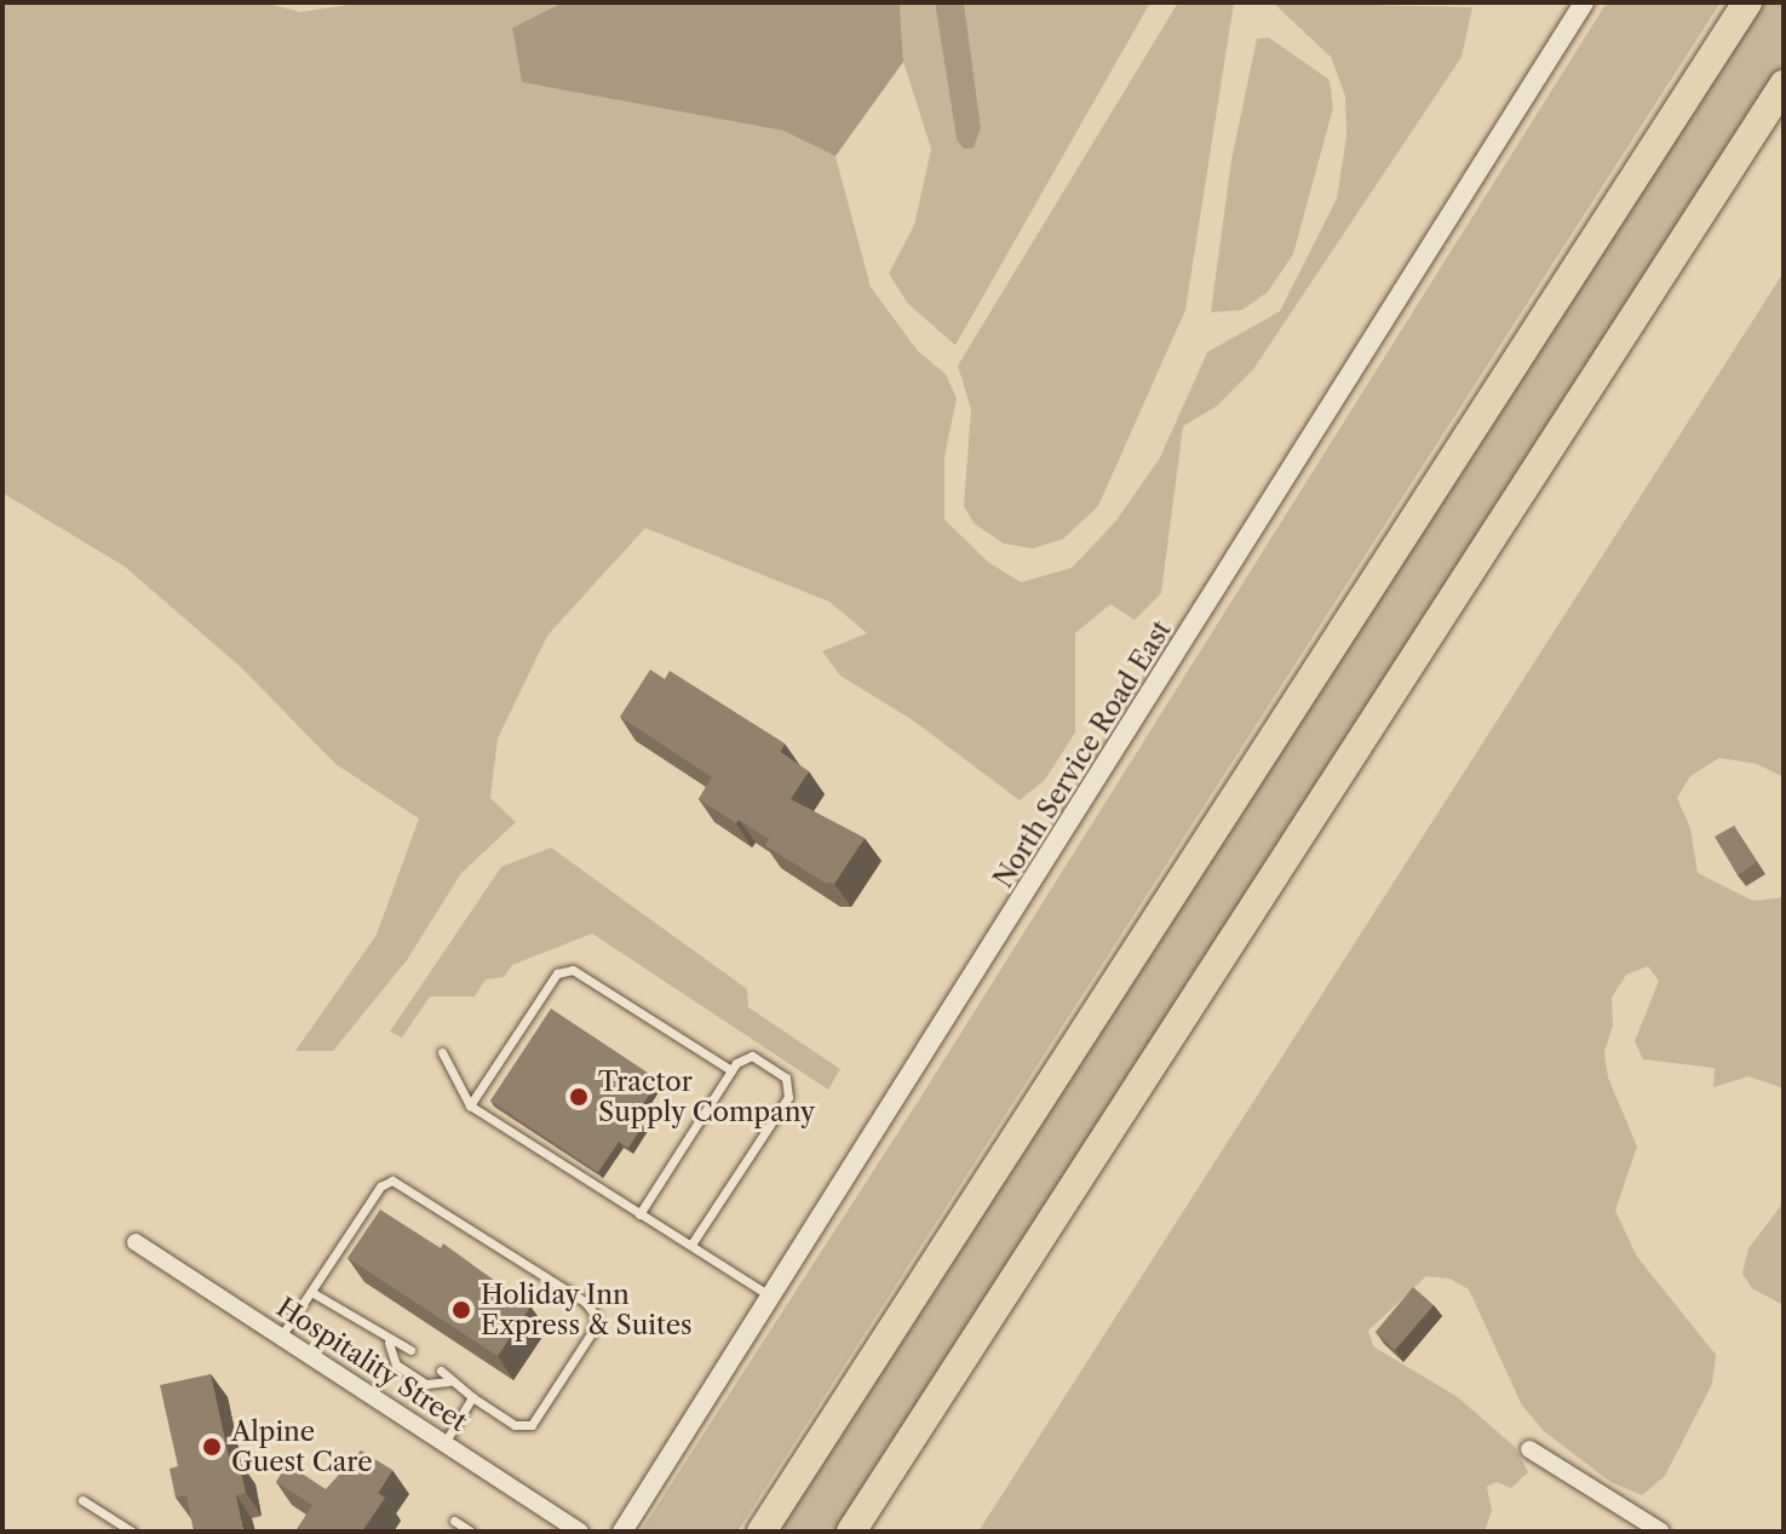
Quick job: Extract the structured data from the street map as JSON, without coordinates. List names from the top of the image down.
{
  "streets": {
    "street": ["North Service Road East", "Hospitality Street"]
  },
  "places": ["Tractor Supply Company", "Holiday Inn Express & Suites", "Alpine Guest Care"]
}
